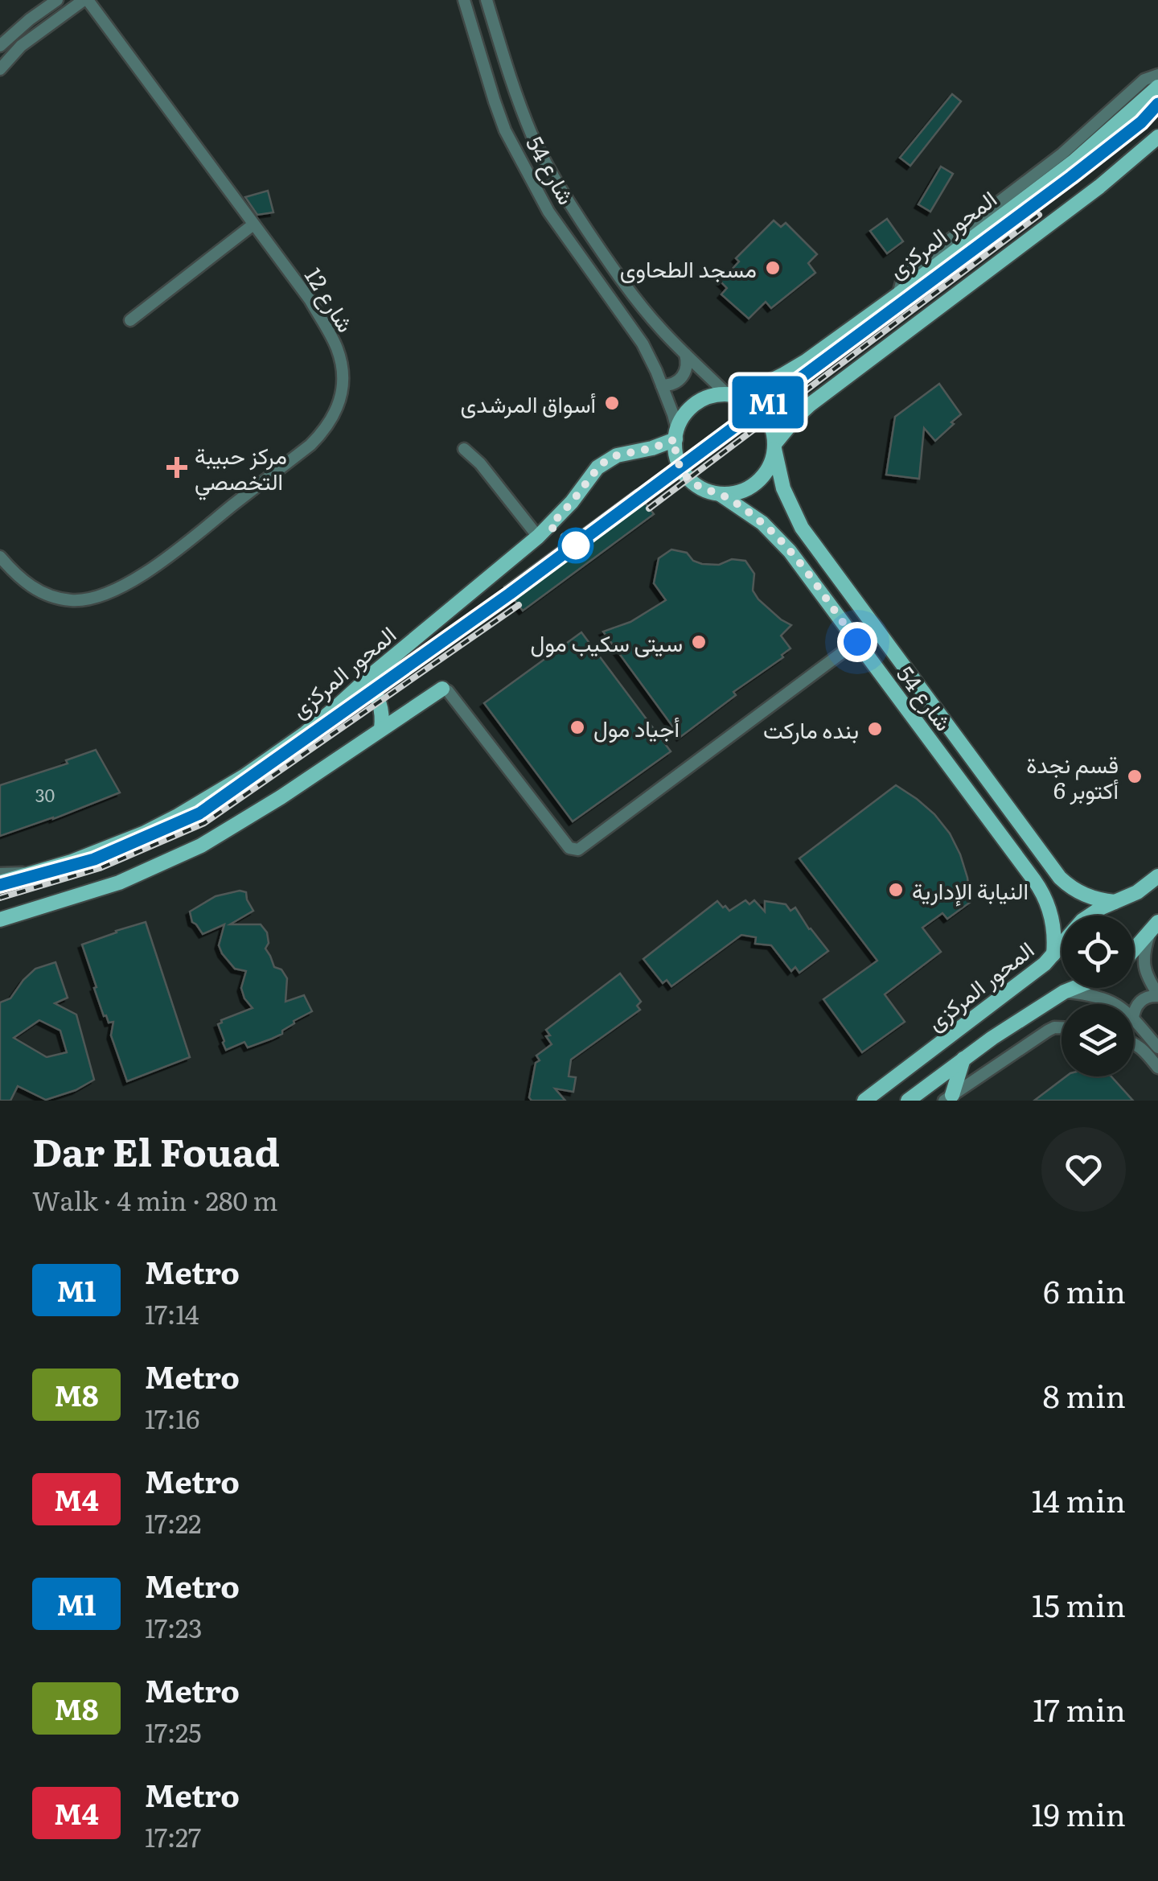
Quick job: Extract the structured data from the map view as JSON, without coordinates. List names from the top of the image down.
{
  "streets": {
    "main road": ["شارع 54", "المحور المركزى"],
    "street": ["شارع 12"]
  },
  "crossings": [
    ["شارع 54", "المحور المركزى"]
  ],
  "places": {
    "other": [
      "مسجد الطحاوى",
      "أسواق المرشدى",
      "سيتى سكيب مول",
      "أجياد مول",
      "بنده ماركت",
      "قسم نجدة 6 أكتوبر",
      "النيابة الإدارية"
    ],
    "health": ["مركز حبيبة التخصصي"]
  },
  "lines": ["metro line M1"],
  "house_numbers": ["30"],
  "page": {
    "on_map": "M1",
    "heading": ["Dar El Fouad", "Walk · 4 min · 280 m"],
    "list": [
      {
        "mark": "M1",
        "name": "Metro",
        "note": "17:14",
        "value": "6 min"
      },
      {
        "mark": "M8",
        "name": "Metro",
        "note": "17:16",
        "value": "8 min"
      },
      {
        "mark": "M4",
        "name": "Metro",
        "note": "17:22",
        "value": "14 min"
      },
      {
        "mark": "M1",
        "name": "Metro",
        "note": "17:23",
        "value": "15 min"
      },
      {
        "mark": "M8",
        "name": "Metro",
        "note": "17:25",
        "value": "17 min"
      },
      {
        "mark": "M4",
        "name": "Metro",
        "note": "17:27",
        "value": "19 min"
      }
    ]
  }
}
